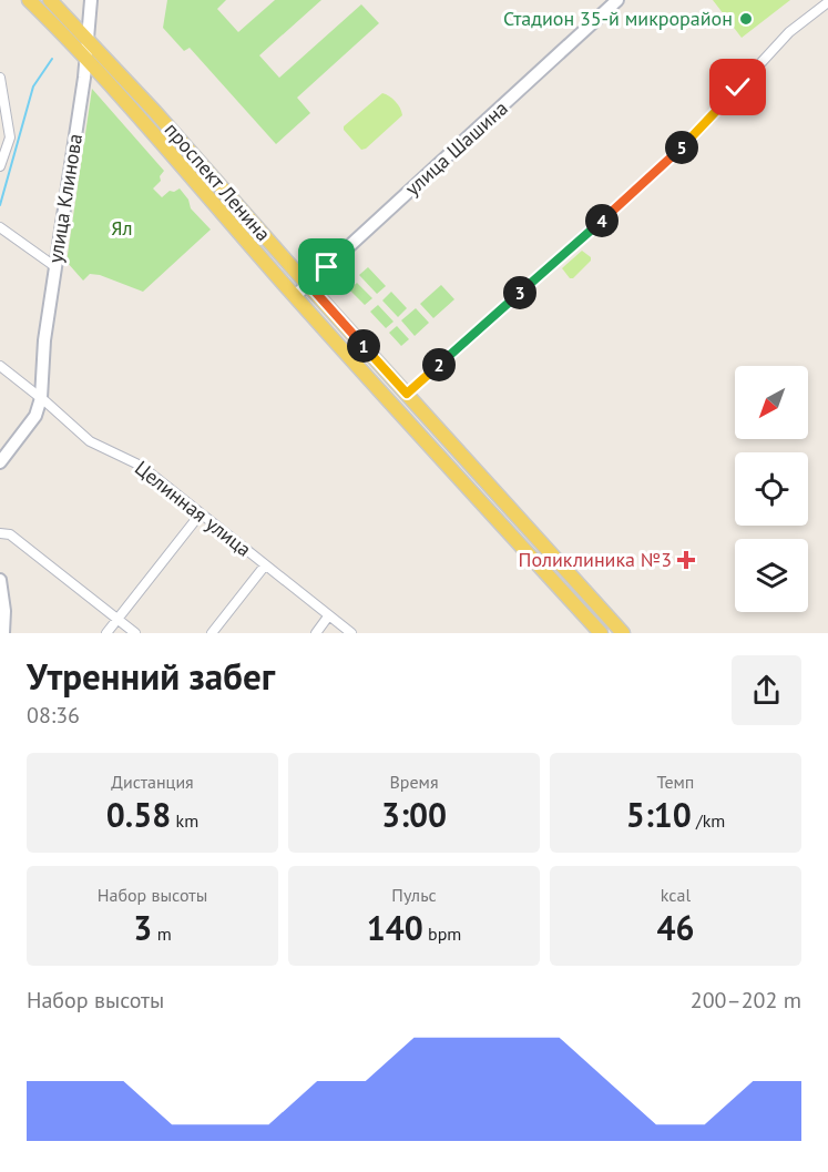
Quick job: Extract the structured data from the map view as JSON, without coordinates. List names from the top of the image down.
{
  "streets": {
    "main road": ["проспект Ленина"],
    "street": ["улица Шашина", "улица Клинова", "Целинная улица"]
  },
  "crossings": [
    ["улица Шашина", "проспект Ленина"],
    ["проспект Ленина", "улица Клинова"],
    ["улица Клинова", "Целинная улица"]
  ],
  "parks": ["Ял"],
  "places": {
    "other": ["Стадион 35-й микрорайон"],
    "health": ["Поликлиника №3"]
  },
  "north": "bottom left",
  "page": {
    "pins": [
      "5",
      "4",
      "3",
      "1",
      "2"
    ],
    "heading": ["Утренний забег", "08:36"],
    "stats": [
      ["Дистанция", "0.58 km"],
      ["Время", "3:00"],
      ["Темп", "5:10 /km"],
      ["Набор высоты", "3 m"],
      ["Пульс", "140 bpm"],
      ["kcal", "46"]
    ],
    "chart": ["Набор высоты", "200–202 m"]
  }
}
